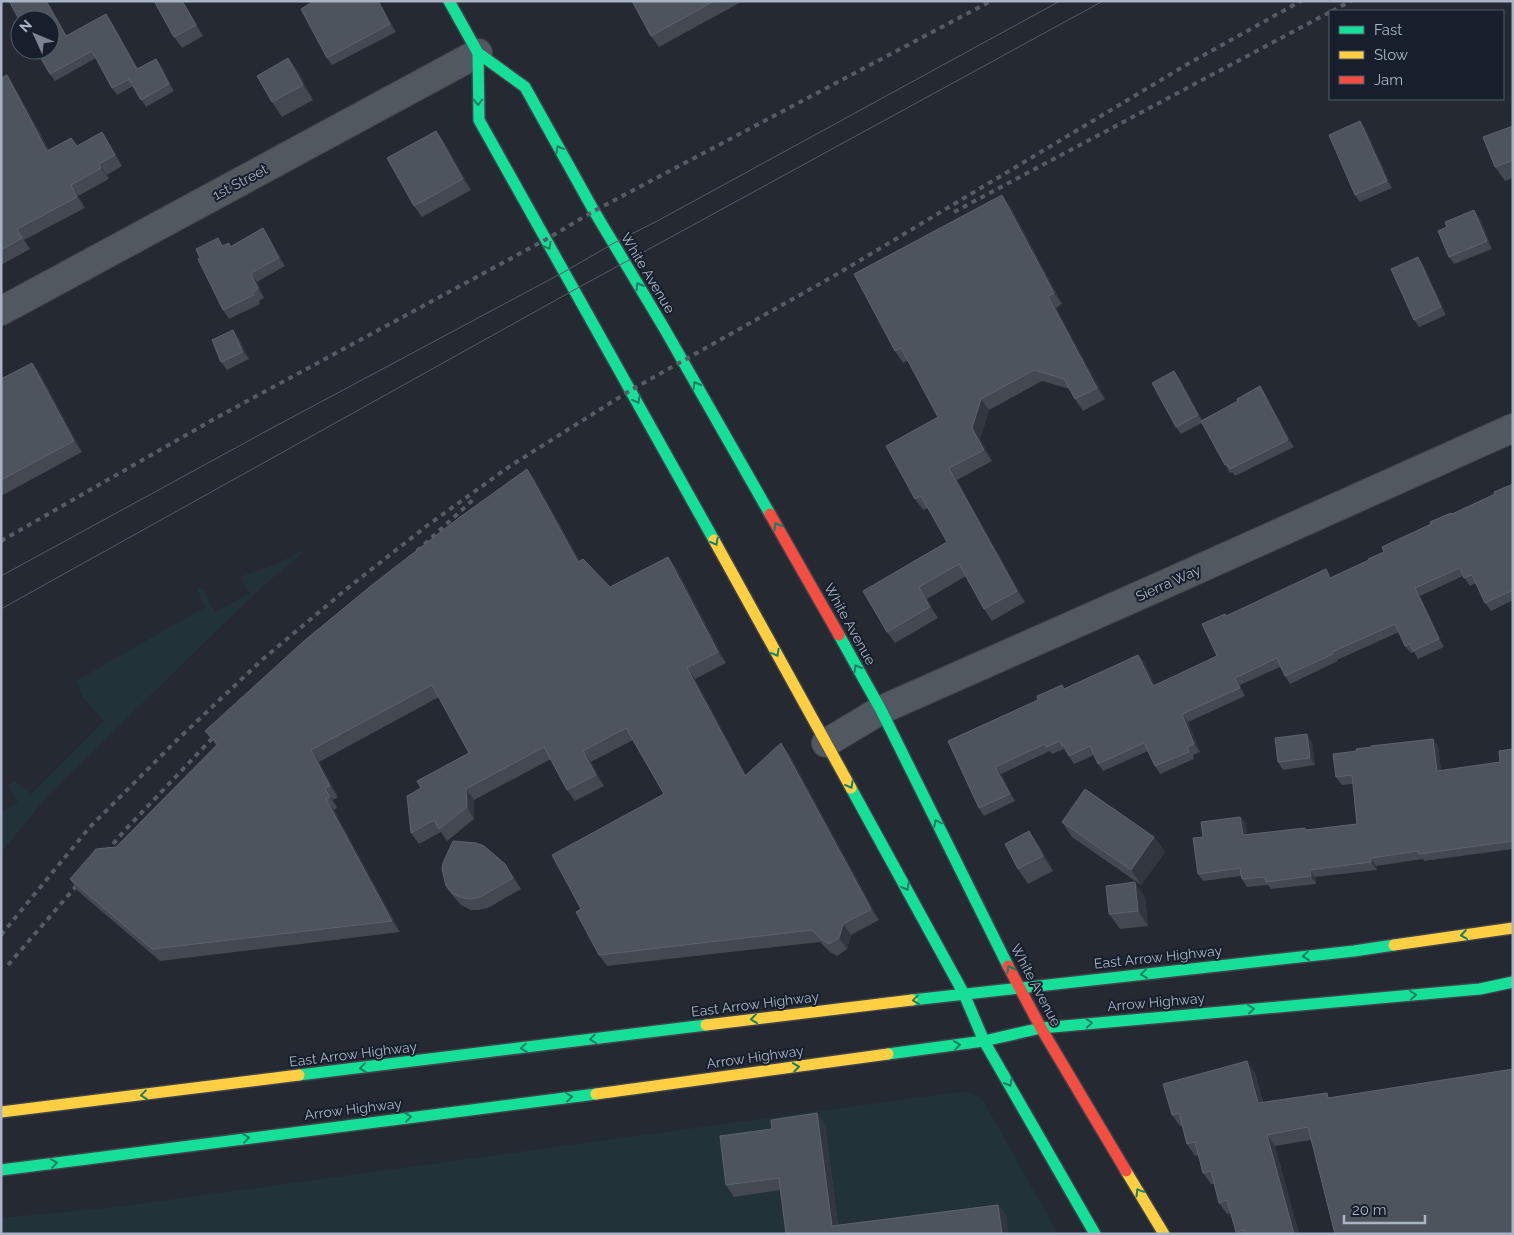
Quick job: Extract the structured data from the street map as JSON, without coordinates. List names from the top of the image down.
{
  "streets": {
    "main road": ["White Avenue", "East Arrow Highway", "Arrow Highway"],
    "street": ["1st Street", "Sierra Way"]
  },
  "crossings": [
    ["1st Street", "White Avenue"],
    ["White Avenue", "Sierra Way"],
    ["White Avenue", "East Arrow Highway"],
    ["White Avenue", "Arrow Highway"]
  ],
  "one_way": ["East Arrow Highway", "Arrow Highway"],
  "legend": ["Fast", "Slow", "Jam"],
  "scale_bar": "20 m",
  "north": "top left"
}
